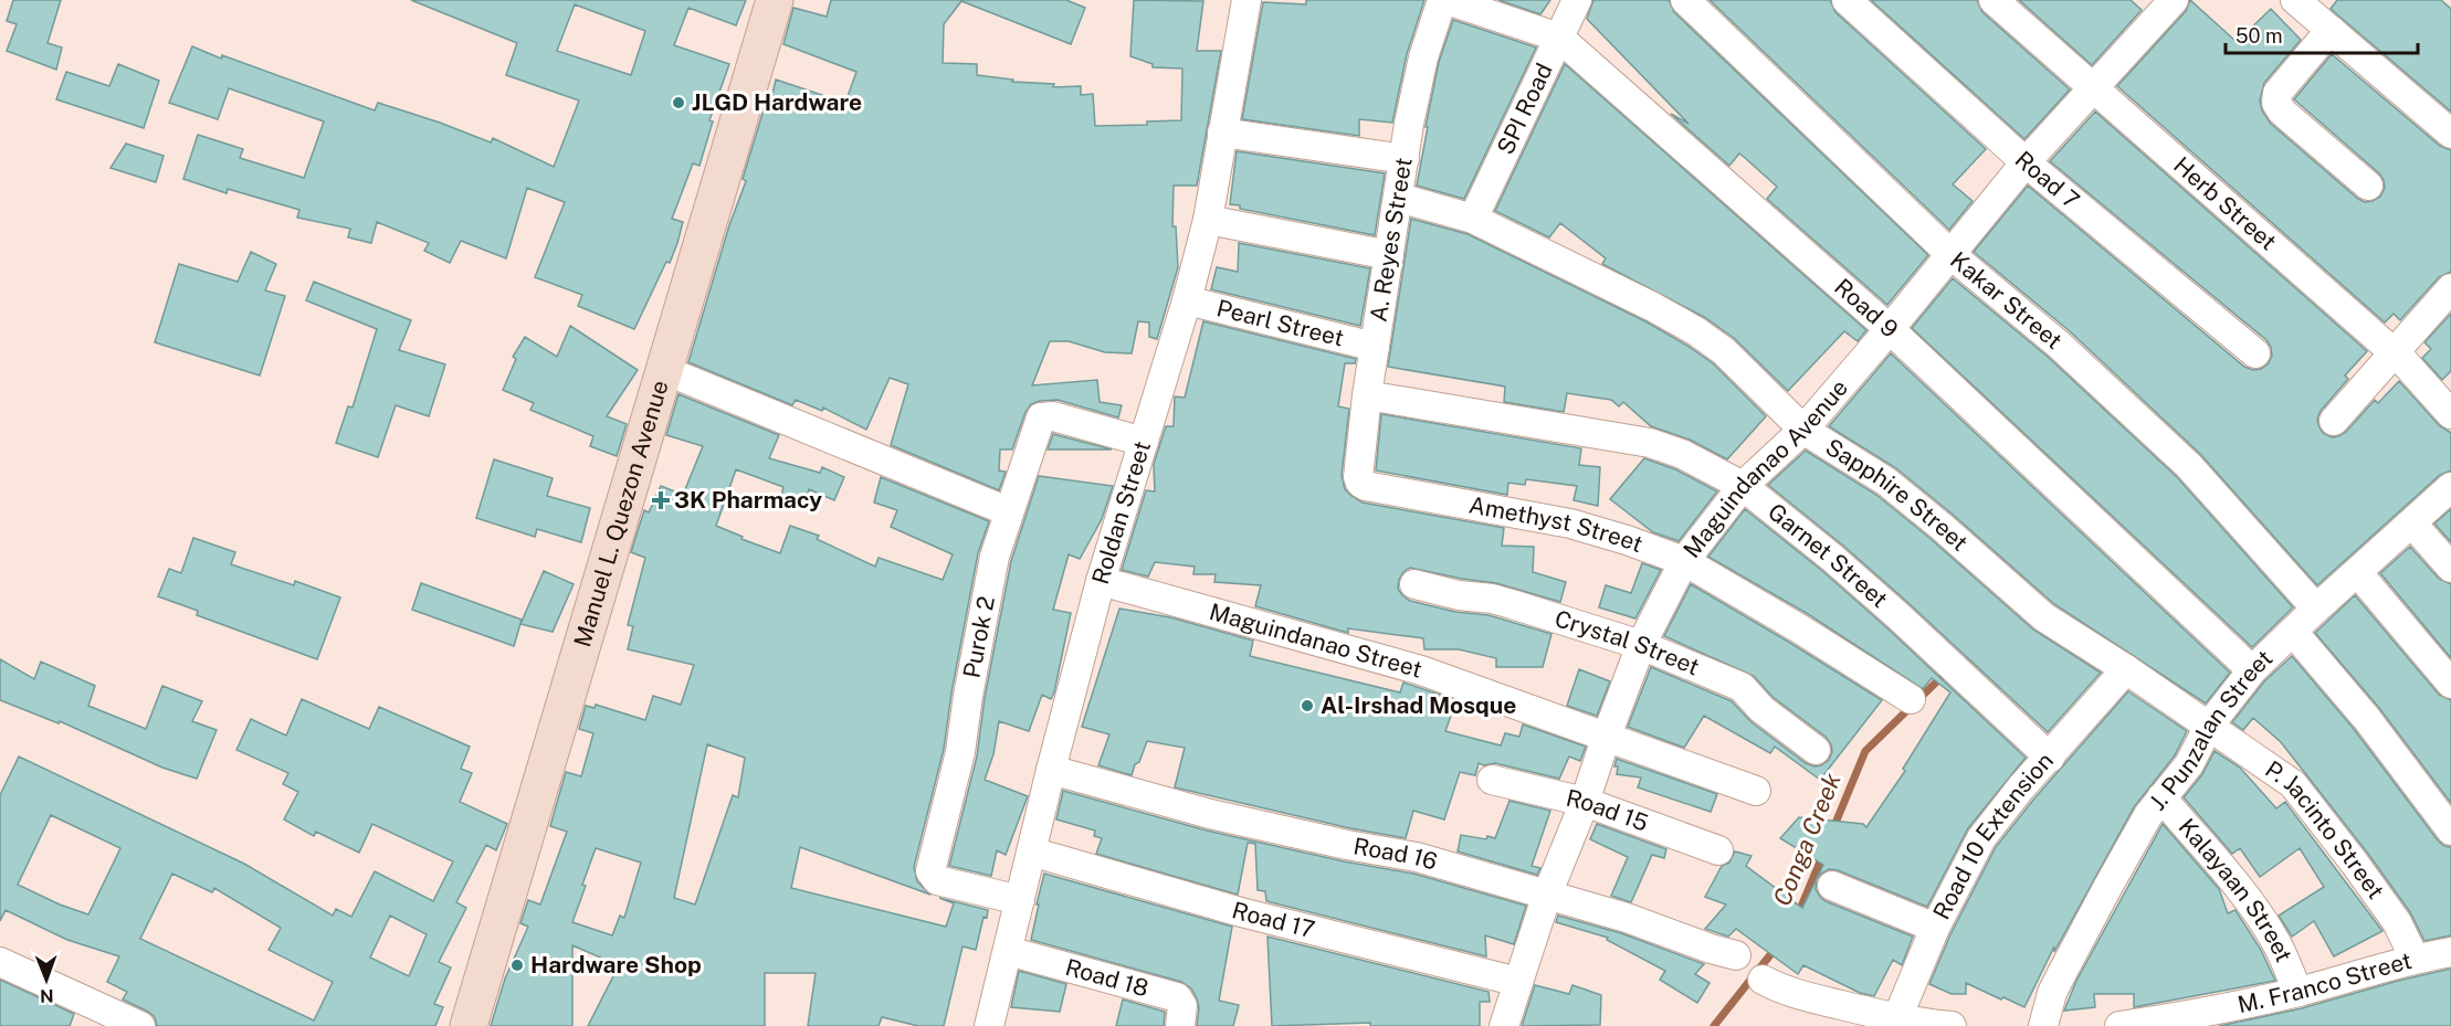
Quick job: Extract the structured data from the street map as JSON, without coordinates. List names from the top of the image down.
{
  "streets": {
    "main road": ["Manuel L. Quezon Avenue"],
    "street": [
      "SPI Road",
      "Road 7",
      "Herb Street",
      "A. Reyes Street",
      "Kakar Street",
      "Road 9",
      "Pearl Street",
      "Maguindanao Avenue",
      "Sapphire Street",
      "Roldan Street",
      "Amethyst Street",
      "Garnet Street",
      "Purok 2",
      "Maguindanao Street",
      "Crystal Street",
      "J. Punzalan Street",
      "Road 15",
      "P. Jacinto Street",
      "Road 10 Extension",
      "Road 16",
      "Kalayaan Street",
      "Road 17",
      "Road 18",
      "M. Franco Street"
    ]
  },
  "crossings": [
    ["SPI Road", "Road 9"],
    ["SPI Road", "Sapphire Street"],
    ["Road 7", "Maguindanao Avenue"],
    ["Herb Street", "Maguindanao Avenue"],
    ["A. Reyes Street", "Road 9"],
    ["A. Reyes Street", "Pearl Street"],
    ["A. Reyes Street", "Sapphire Street"],
    ["A. Reyes Street", "Amethyst Street"],
    ["A. Reyes Street", "Garnet Street"],
    ["Kakar Street", "Maguindanao Avenue"],
    ["Kakar Street", "J. Punzalan Street"],
    ["Road 9", "Maguindanao Avenue"],
    ["Road 9", "J. Punzalan Street"],
    ["Pearl Street", "Roldan Street"],
    ["Maguindanao Avenue", "Sapphire Street"],
    ["Maguindanao Avenue", "Amethyst Street"],
    ["Maguindanao Avenue", "Garnet Street"],
    ["Maguindanao Avenue", "Maguindanao Street"],
    ["Maguindanao Avenue", "Crystal Street"],
    ["Maguindanao Avenue", "Road 15"],
    ["Maguindanao Avenue", "Road 16"],
    ["Maguindanao Avenue", "Road 17"],
    ["Sapphire Street", "J. Punzalan Street"],
    ["Sapphire Street", "P. Jacinto Street"],
    ["Sapphire Street", "Road 10 Extension"],
    ["Roldan Street", "Purok 2"],
    ["Roldan Street", "Maguindanao Street"],
    ["Roldan Street", "Road 16"],
    ["Roldan Street", "Road 17"],
    ["Roldan Street", "Road 18"],
    ["Garnet Street", "Road 10 Extension"],
    ["J. Punzalan Street", "P. Jacinto Street"],
    ["J. Punzalan Street", "Kalayaan Street"],
    ["P. Jacinto Street", "M. Franco Street"],
    ["Kalayaan Street", "M. Franco Street"]
  ],
  "water": ["Conga Creek"],
  "places": {
    "other": ["JLGD Hardware", "Al-Irshad Mosque", "Hardware Shop"],
    "health": ["3K Pharmacy"]
  },
  "scale_bar": "50 m",
  "north": "bottom"
}
